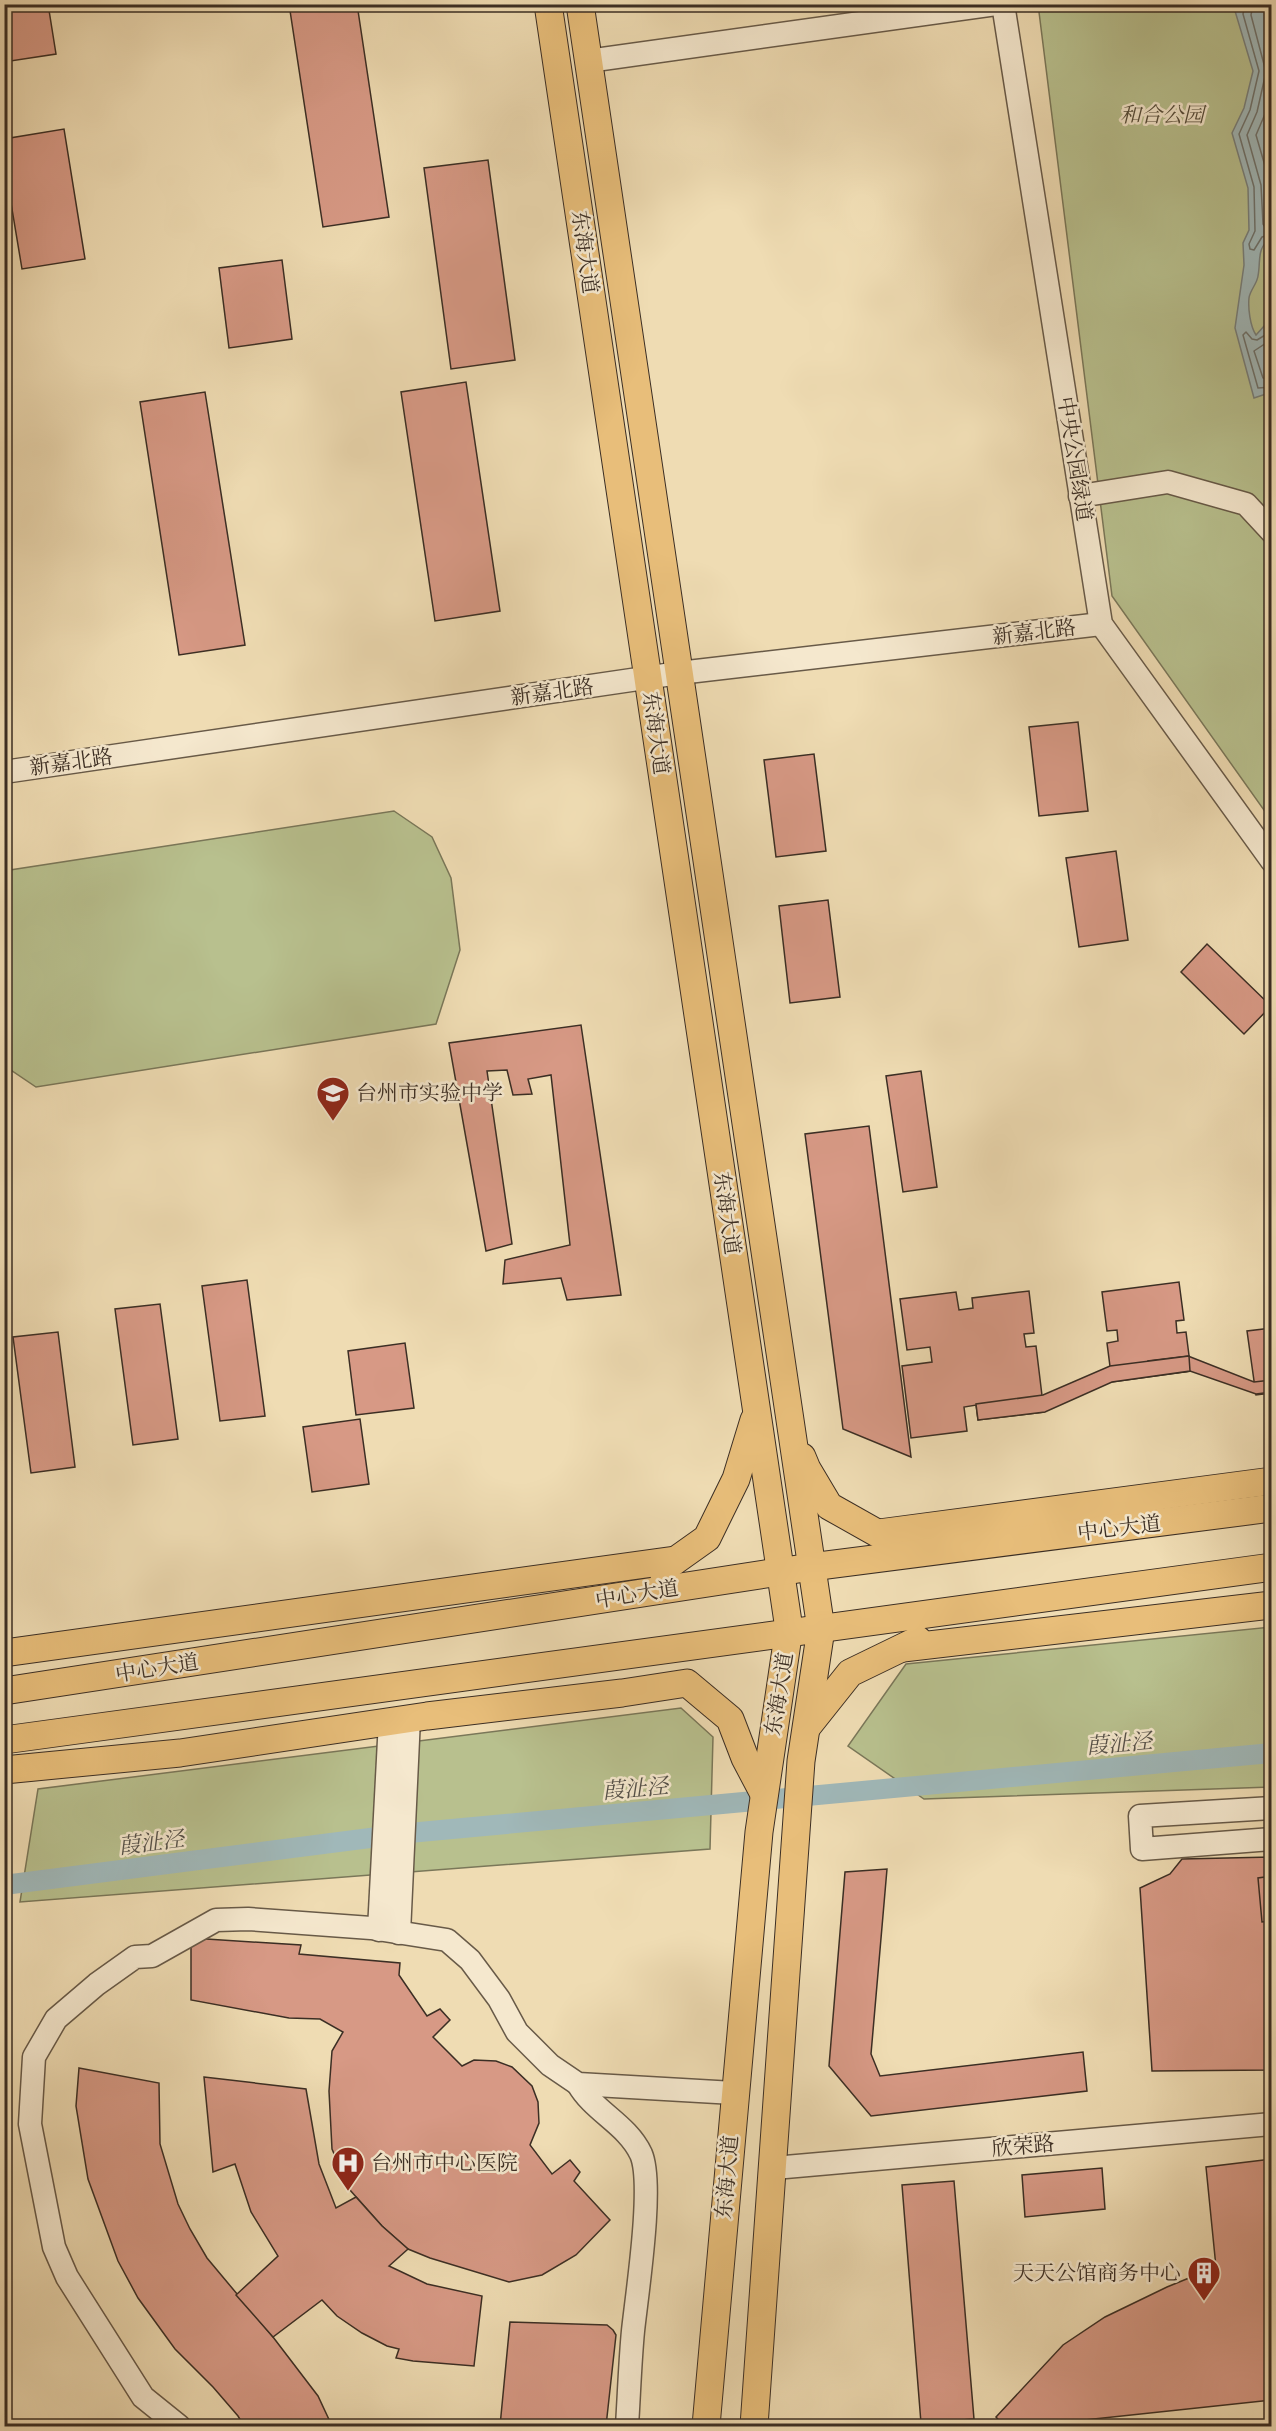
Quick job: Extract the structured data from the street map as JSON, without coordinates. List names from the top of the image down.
{
  "streets": {
    "main road": ["东海大道", "中心大道"],
    "street": ["中央公园绿道", "新嘉北路", "欣荣路"]
  },
  "crossings": [
    ["东海大道", "新嘉北路"],
    ["东海大道", "中心大道"],
    ["东海大道", "欣荣路"],
    ["中央公园绿道", "新嘉北路"]
  ],
  "water": ["葭沚泾"],
  "parks": ["和合公园"],
  "places": {
    "school or university": ["台州市实验中学"],
    "hospital": ["台州市中心医院"],
    "building": ["天天公馆商务中心"]
  }
}
